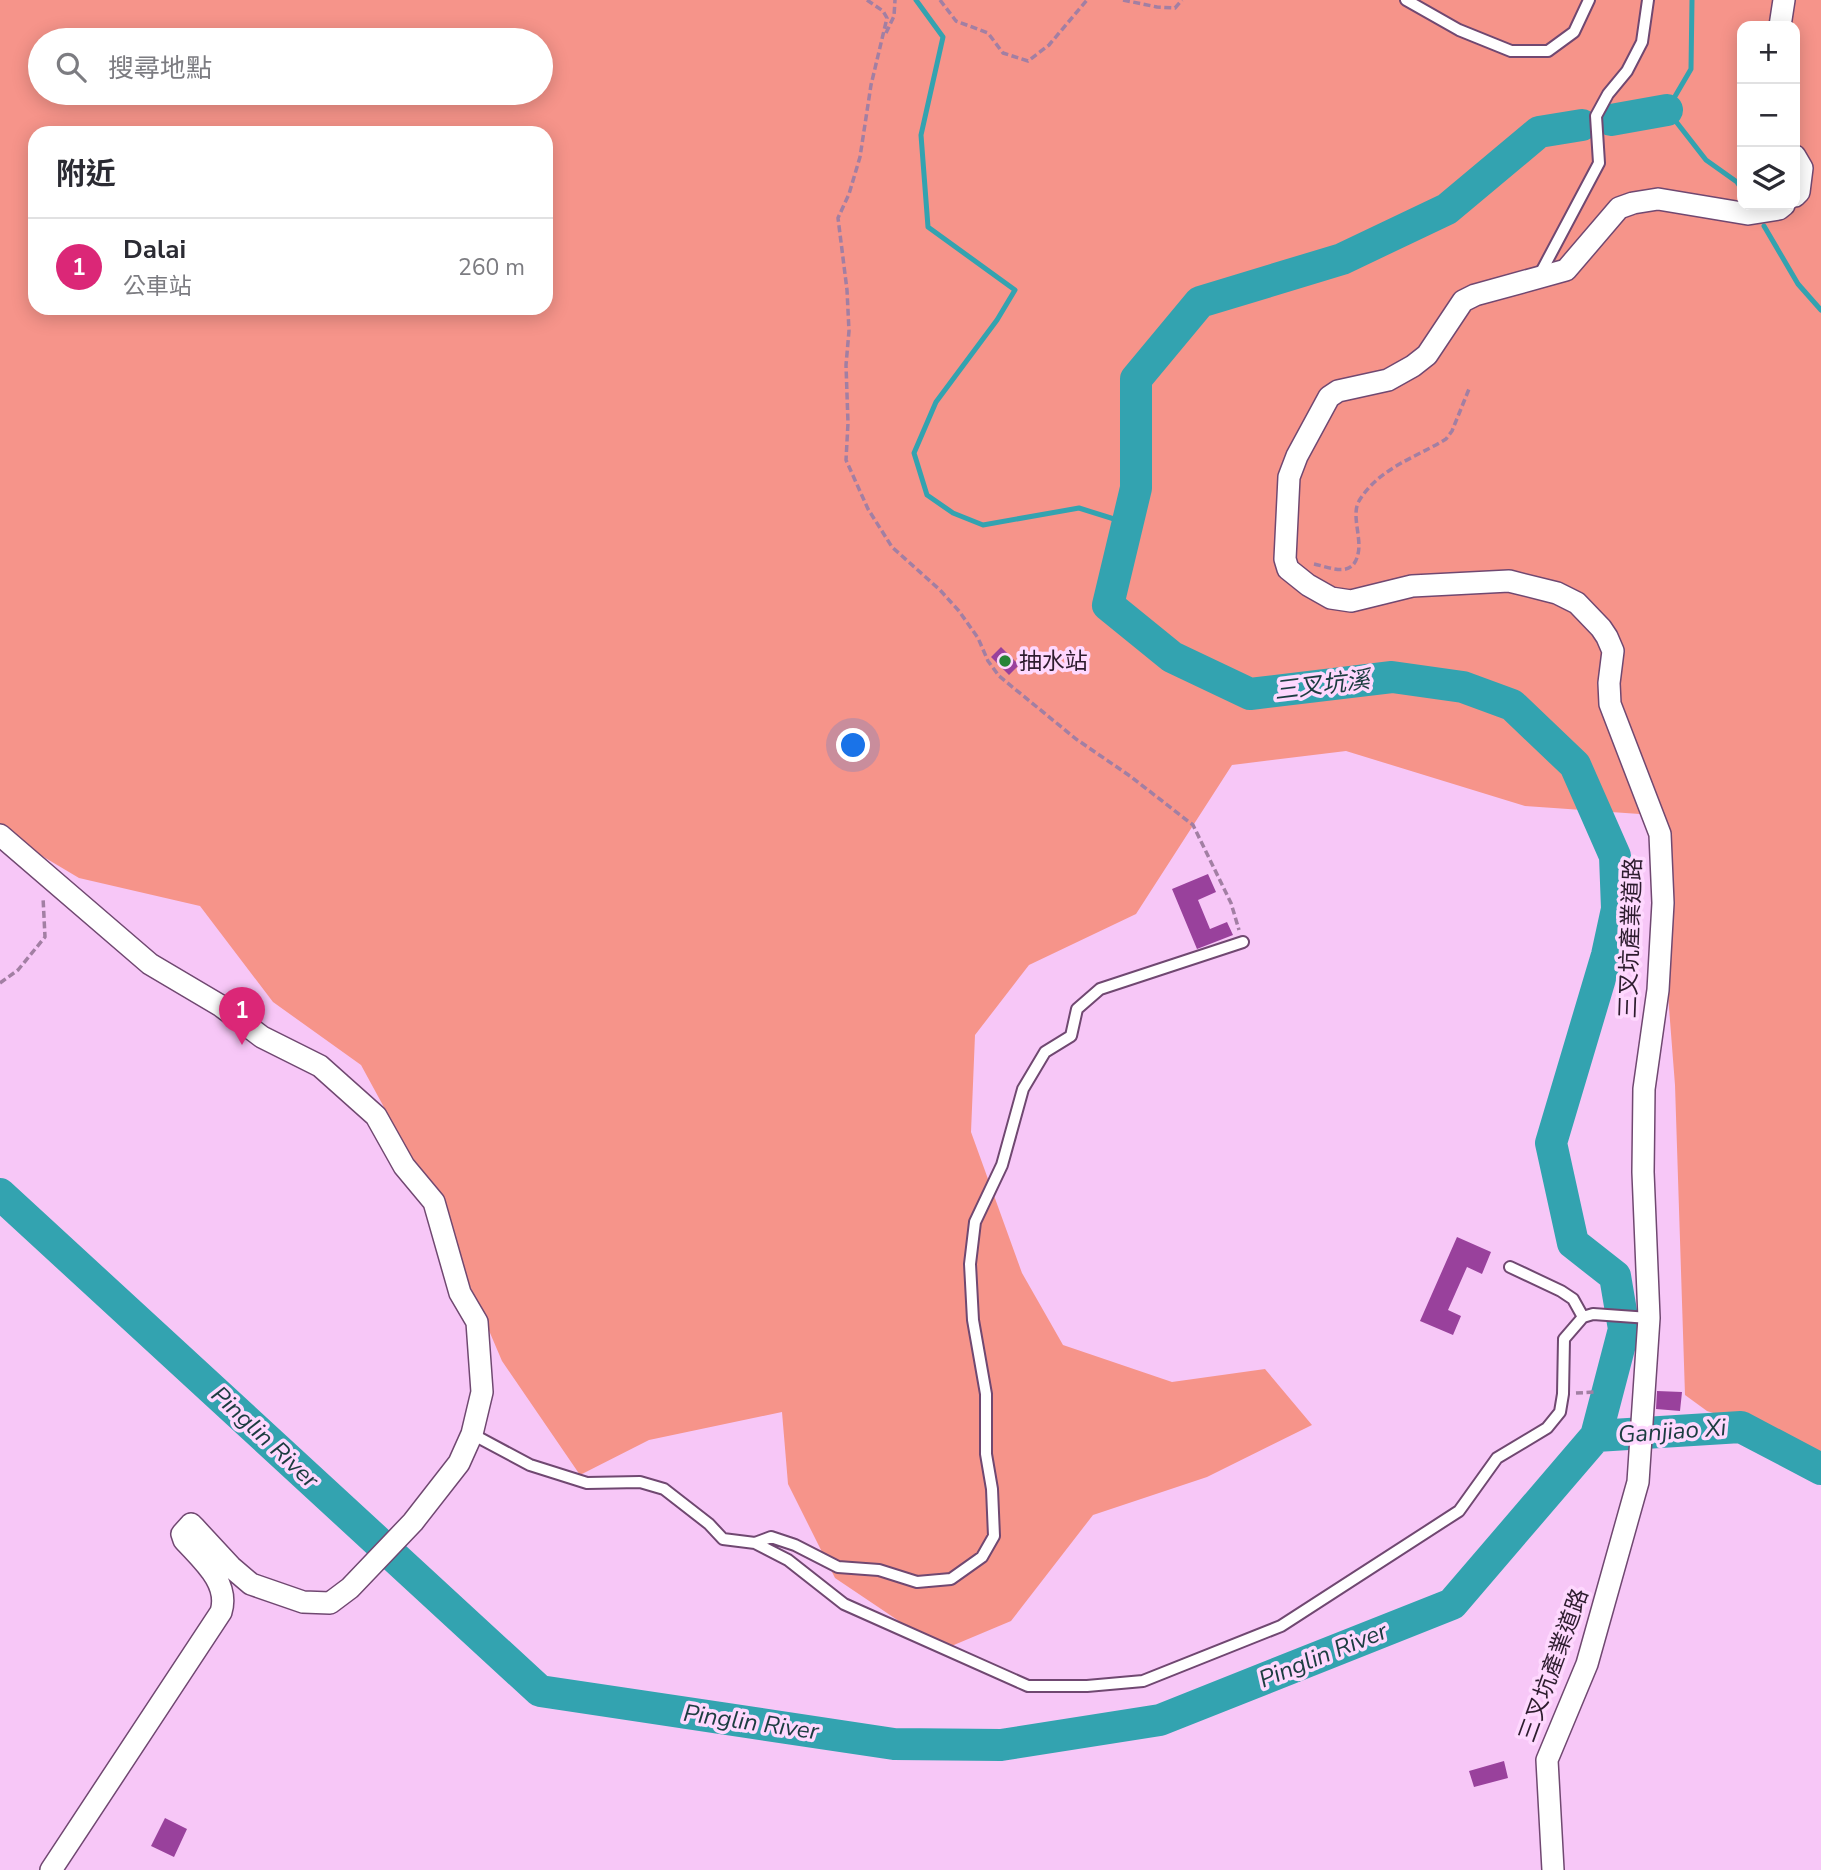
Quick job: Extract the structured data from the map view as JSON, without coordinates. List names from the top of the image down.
{
  "streets": {
    "street": ["三叉坑產業道路"]
  },
  "water": ["三叉坑溪", "Ganjiao Xi", "Pinglin River"],
  "places": ["抽水站"],
  "page": {
    "map_buttons": ["+", "−"],
    "search": "搜尋地點",
    "heading": "附近",
    "list": [
      {
        "mark": "1",
        "name": "Dalai",
        "note": "公車站",
        "value": "260 m"
      }
    ],
    "pins": "1"
  }
}
